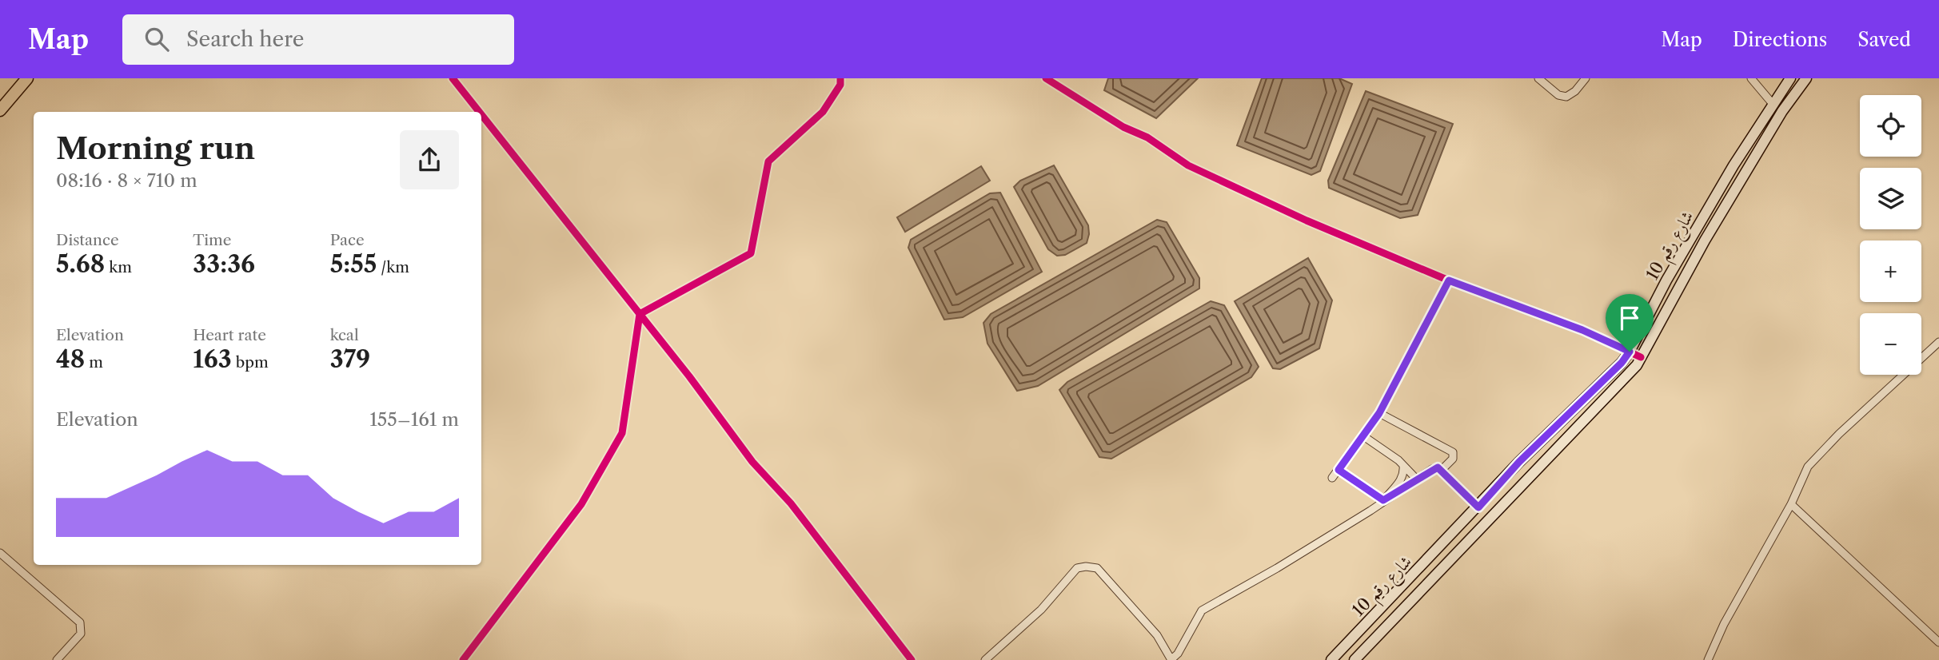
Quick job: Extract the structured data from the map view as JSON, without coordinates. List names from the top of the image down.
{
  "streets": {
    "main road": ["شارع رقم 10"]
  },
  "page": {
    "header": "Map",
    "search": "Search here",
    "nav": ["Map", "Directions", "Saved"],
    "map_buttons": ["+", "−"],
    "heading": ["Morning run", "08:16 · 8 × 710 m"],
    "stats": [
      ["Distance", "5.68 km"],
      ["Time", "33:36"],
      ["Pace", "5:55 /km"],
      ["Elevation", "48 m"],
      ["Heart rate", "163 bpm"],
      ["kcal", "379"]
    ],
    "chart": ["Elevation", "155–161 m"]
  }
}
